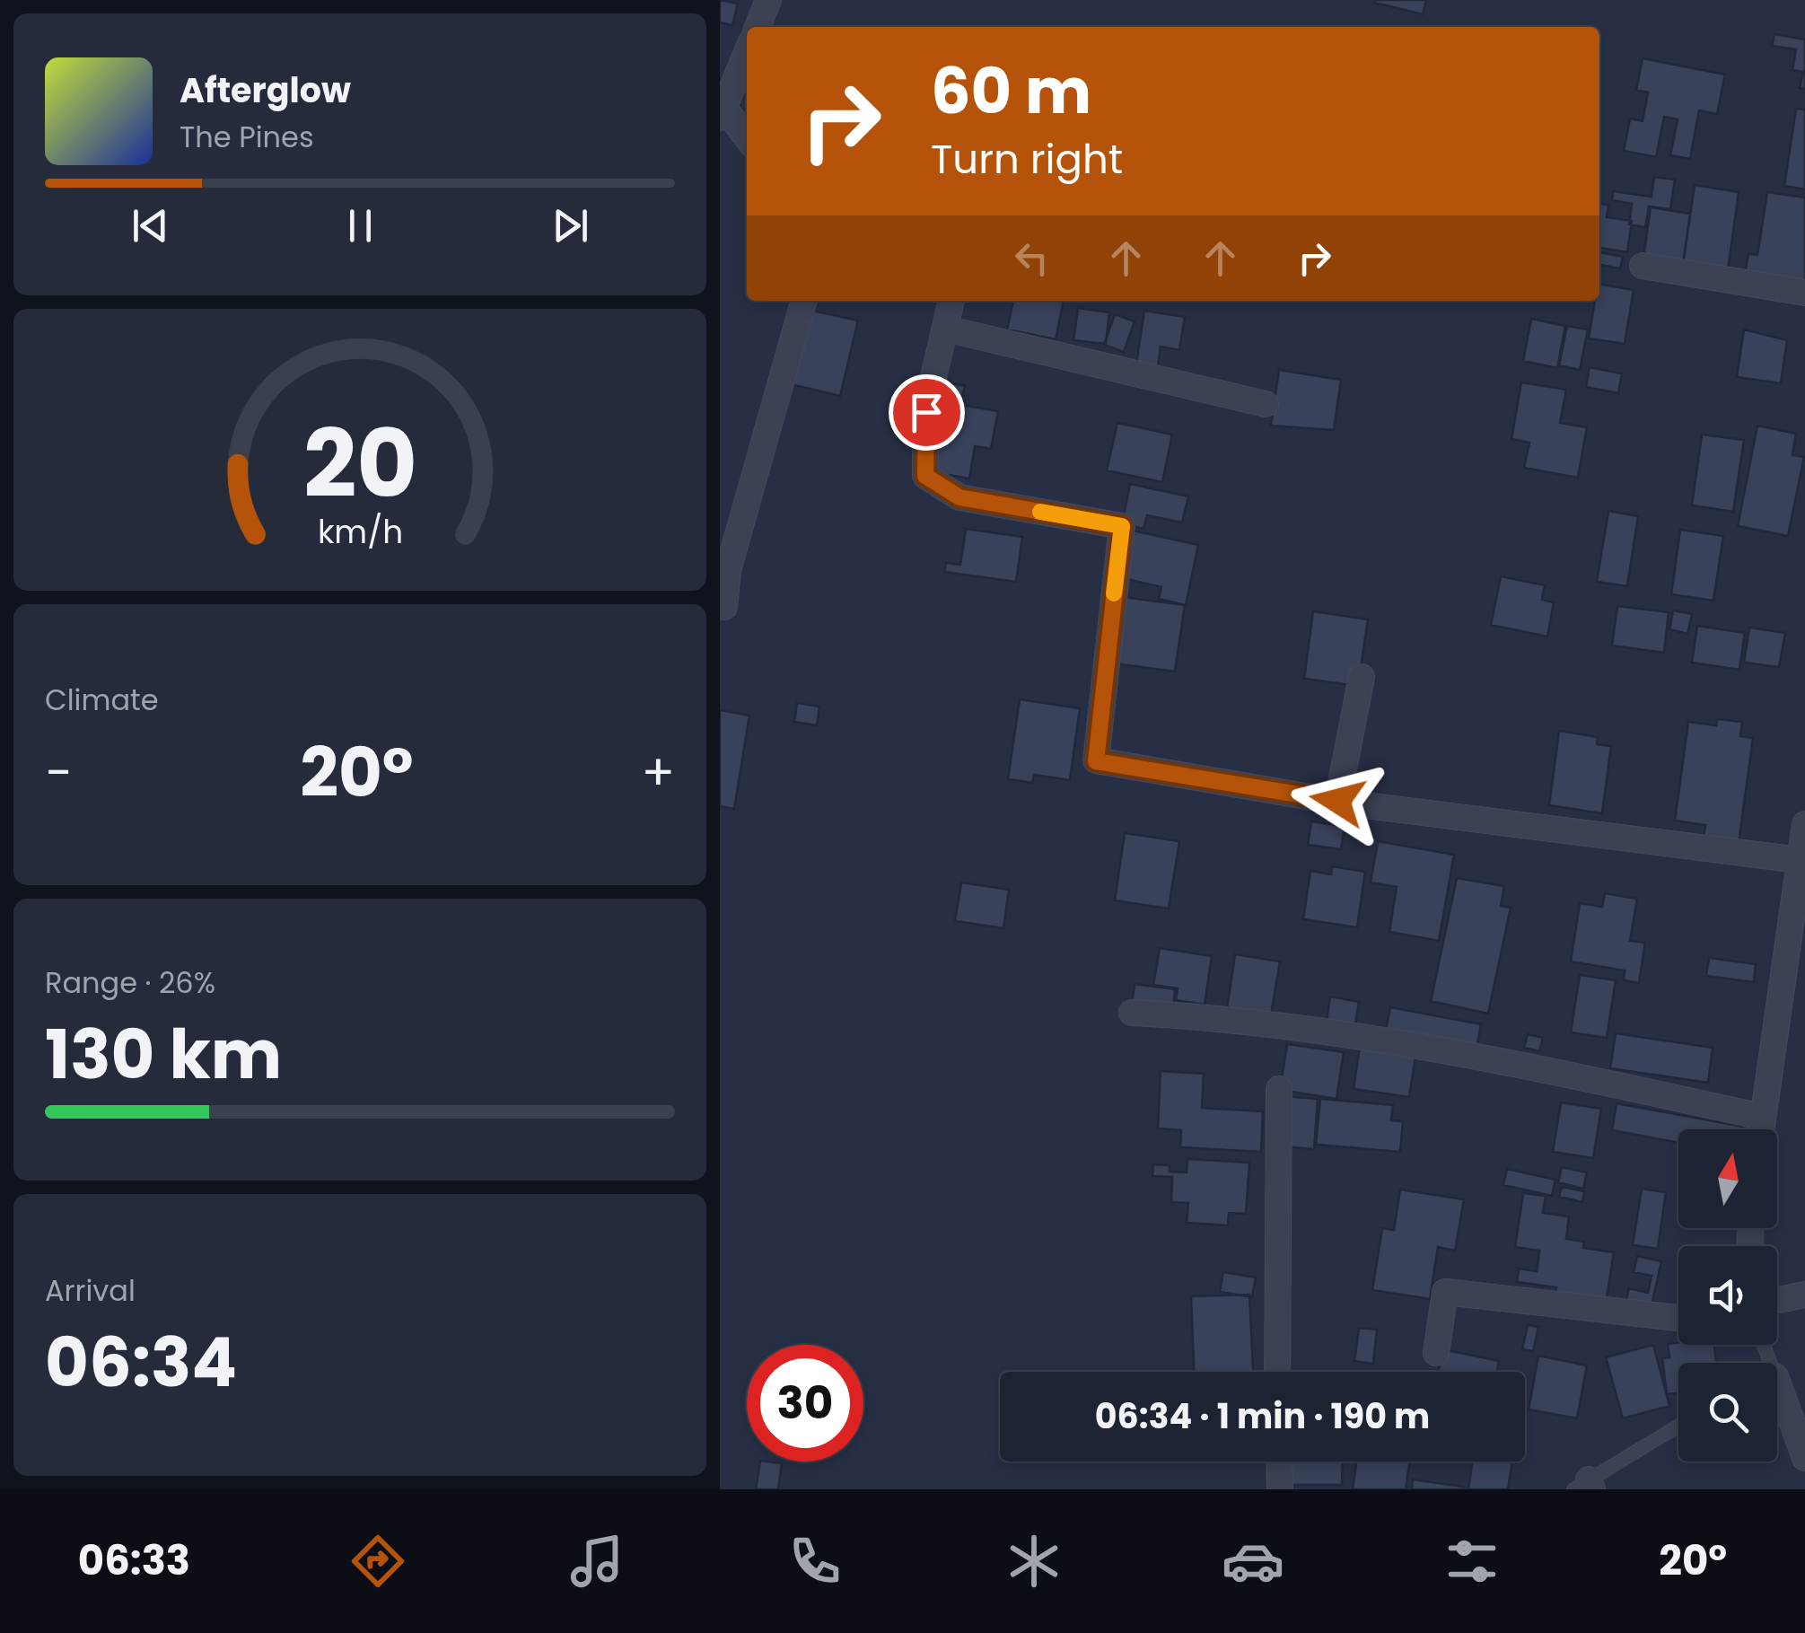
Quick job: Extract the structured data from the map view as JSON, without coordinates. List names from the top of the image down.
{
  "north": "top",
  "page": {
    "turn": ["60 m", "Turn right"],
    "song": ["Afterglow", "The Pines"],
    "tile": [
      "Climate",
      ["Range · 26%", "130 km"],
      ["Arrival", "06:34"]
    ],
    "heat": ["−", "20°", "+"],
    "limit": "30",
    "trip": "06:34 · 1 min · 190 m",
    "tabs": ["06:33", "20°"],
    "gauge": ["20", "km/h"]
  }
}
